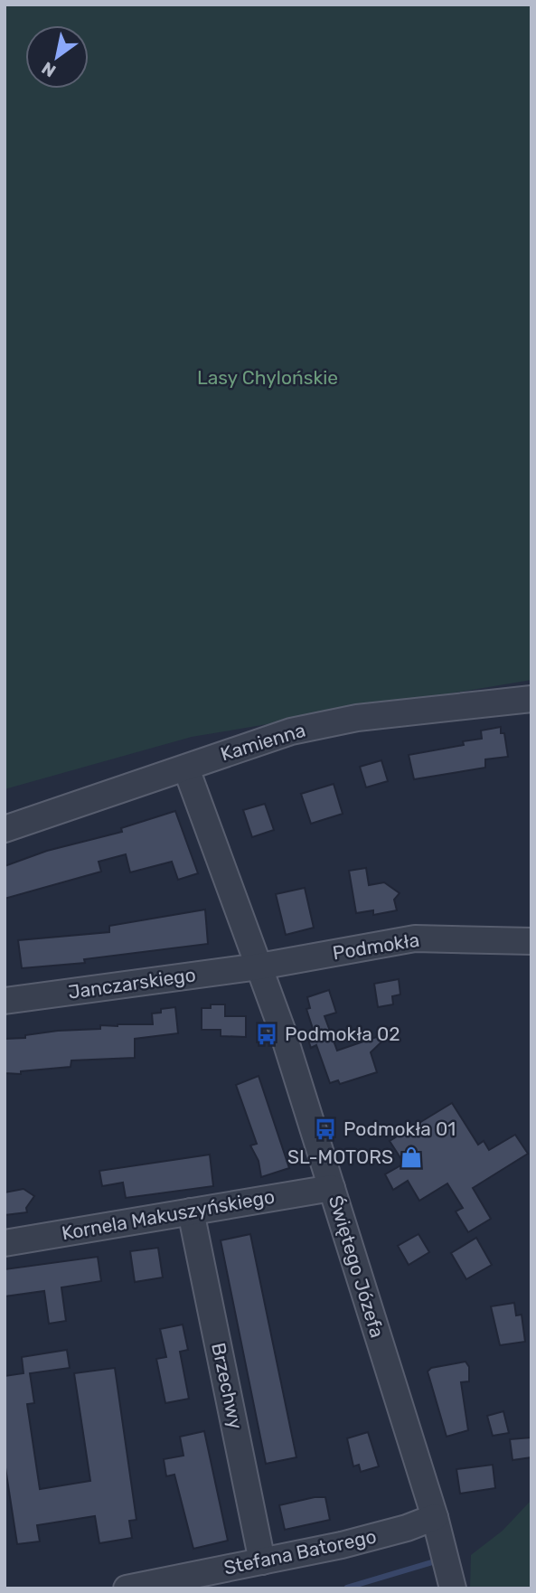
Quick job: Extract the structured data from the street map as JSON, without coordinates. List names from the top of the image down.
{
  "streets": {
    "street": [
      "Kamienna",
      "Podmokła",
      "Janczarskiego",
      "Kornela Makuszyńskiego",
      "Świętego Józefa",
      "Brzechwy",
      "Stefana Batorego"
    ]
  },
  "crossings": [
    ["Kamienna", "Świętego Józefa"],
    ["Podmokła", "Janczarskiego"],
    ["Podmokła", "Świętego Józefa"],
    ["Janczarskiego", "Świętego Józefa"],
    ["Kornela Makuszyńskiego", "Świętego Józefa"],
    ["Kornela Makuszyńskiego", "Brzechwy"],
    ["Świętego Józefa", "Stefana Batorego"],
    ["Brzechwy", "Stefana Batorego"]
  ],
  "parks": ["Lasy Chylońskie"],
  "places": {
    "bus stop": ["Podmokła 02", "Podmokła 01"],
    "shop": ["SL-MOTORS"]
  },
  "north": "bottom left"
}
